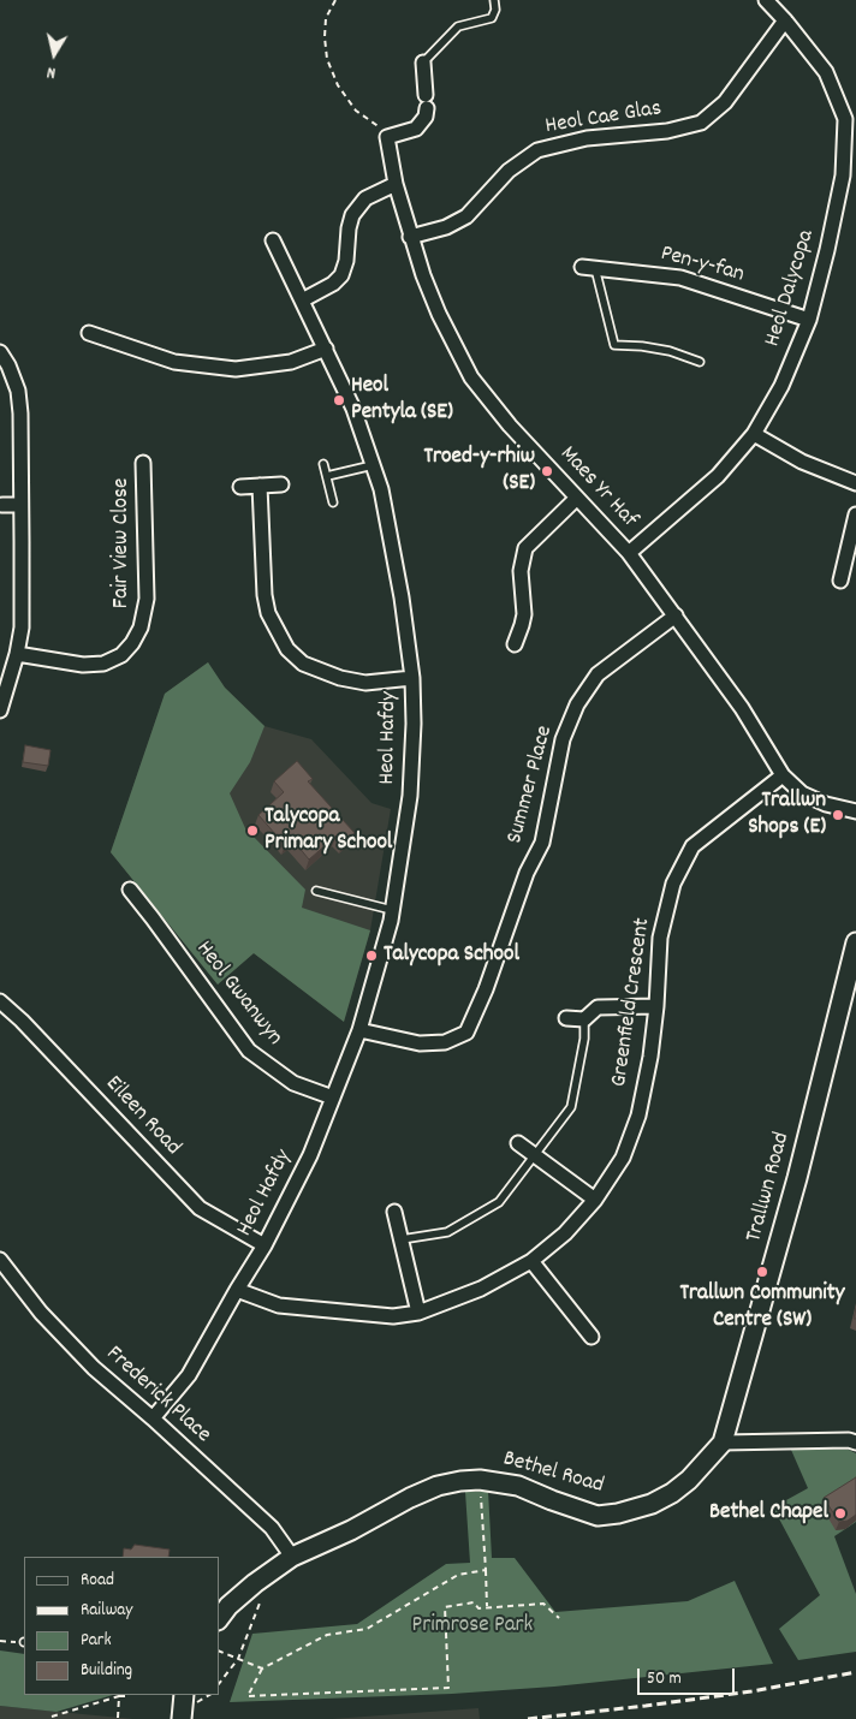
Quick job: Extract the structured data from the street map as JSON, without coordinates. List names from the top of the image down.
{
  "streets": {
    "street": [
      "Heol Cae Glas",
      "Pen-y-fan",
      "Heol Dalycopa",
      "Maes Yr Haf",
      "Fair View Close",
      "Heol Hafdy",
      "Summer Place",
      "Heol Gwanwyn",
      "Greenfield Crescent",
      "Eileen Road",
      "Trallwn Road",
      "Frederick Place",
      "Bethel Road"
    ]
  },
  "crossings": [
    ["Heol Cae Glas", "Heol Dalycopa"],
    ["Heol Cae Glas", "Maes Yr Haf"],
    ["Pen-y-fan", "Heol Dalycopa"],
    ["Heol Dalycopa", "Maes Yr Haf"],
    ["Maes Yr Haf", "Summer Place"],
    ["Maes Yr Haf", "Greenfield Crescent"],
    ["Heol Hafdy", "Summer Place"],
    ["Heol Hafdy", "Heol Gwanwyn"],
    ["Heol Hafdy", "Greenfield Crescent"],
    ["Heol Hafdy", "Eileen Road"],
    ["Heol Hafdy", "Frederick Place"],
    ["Trallwn Road", "Bethel Road"],
    ["Frederick Place", "Bethel Road"]
  ],
  "parks": ["Primrose Park"],
  "places": [
    "Heol Pentyla (SE)",
    "Troed-y-rhiw (SE)",
    "Trallwn Shops (E)",
    "Talycopa Primary School",
    "Talycopa School",
    "Trallwn Community Centre (SW)",
    "Bethel Chapel"
  ],
  "legend": [
    "Road",
    "Railway",
    "Park",
    "Building"
  ],
  "scale_bar": "50 m",
  "north": "bottom"
}
